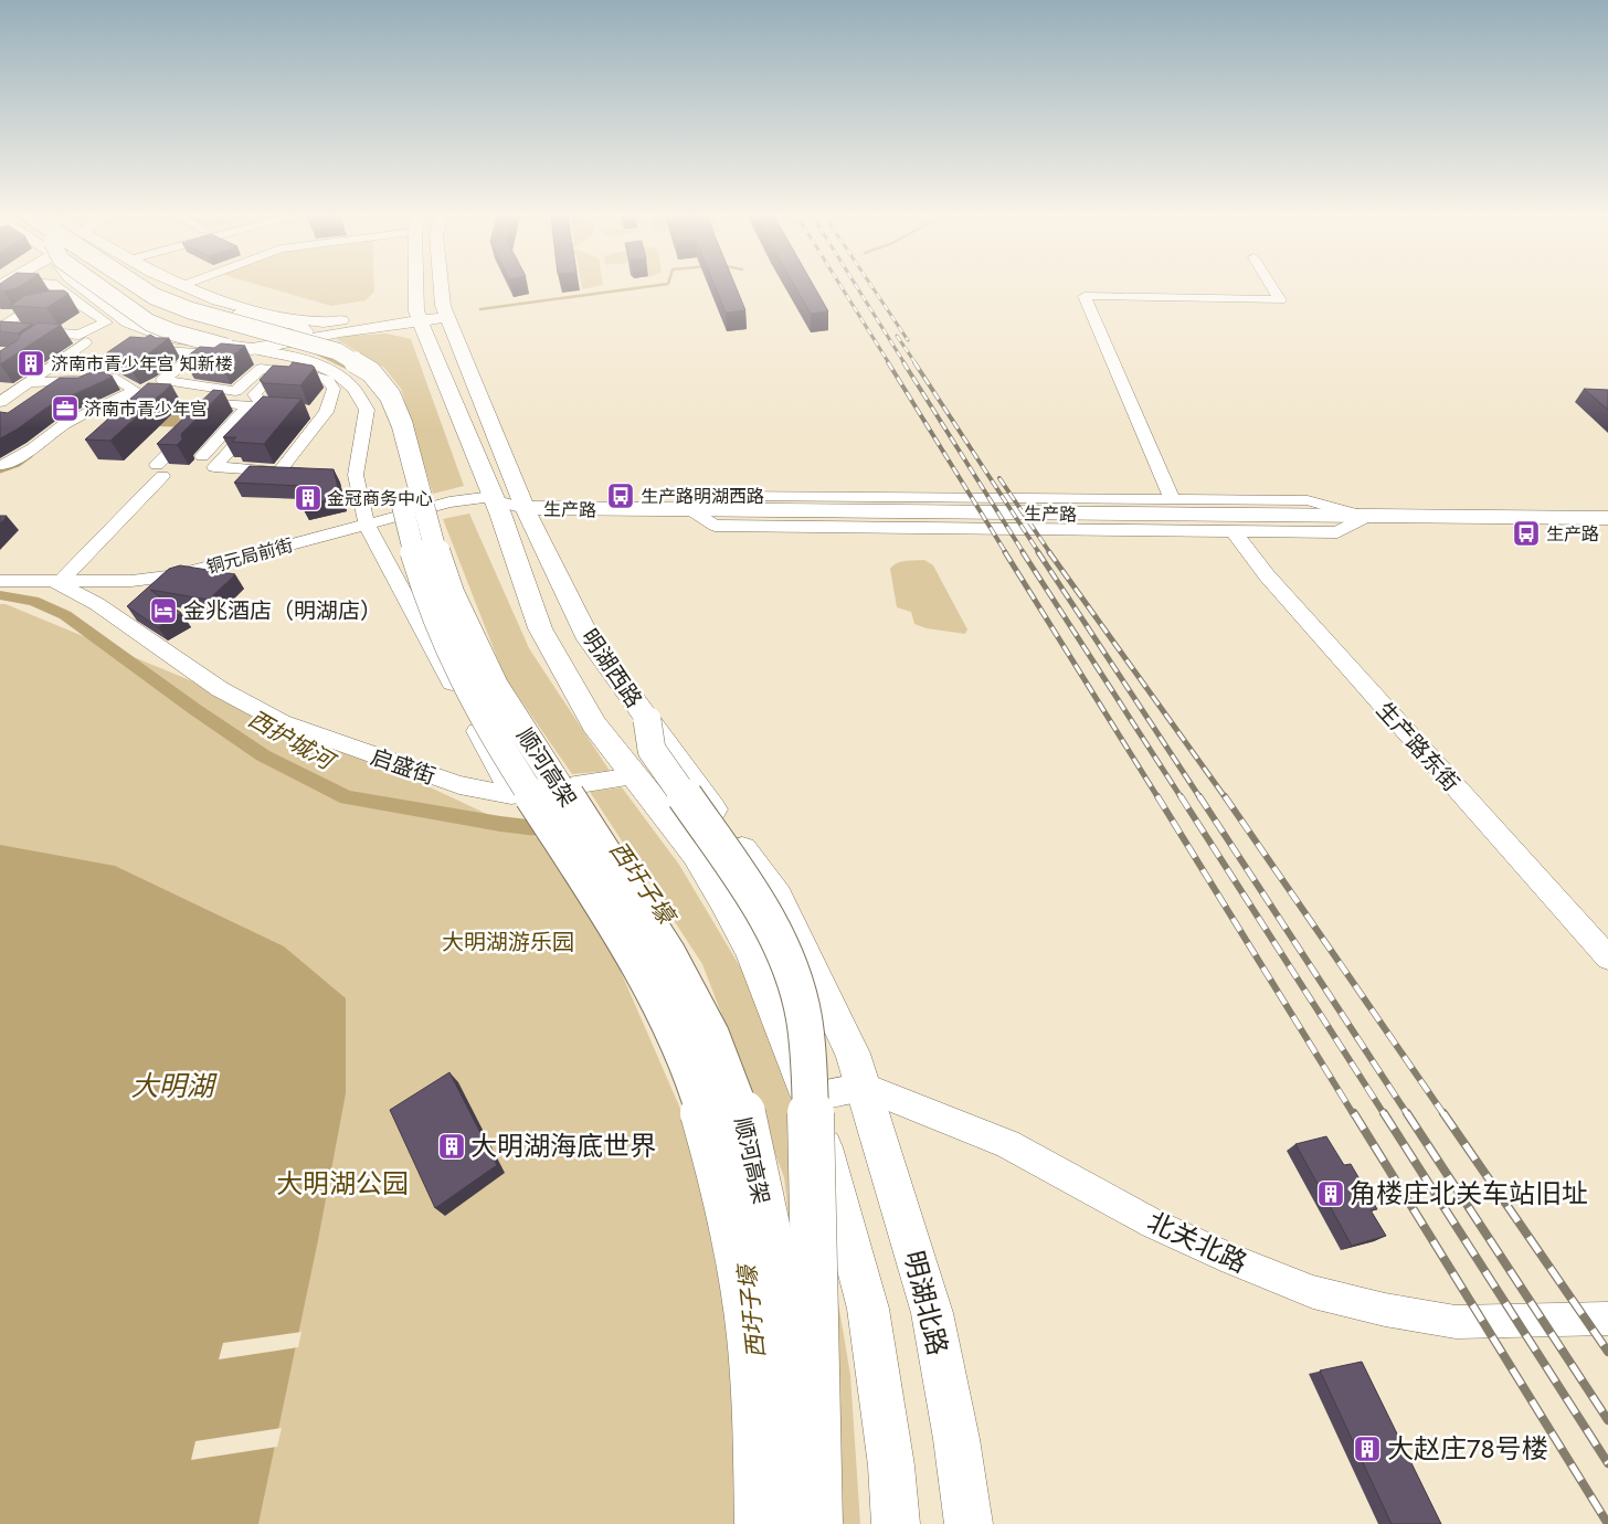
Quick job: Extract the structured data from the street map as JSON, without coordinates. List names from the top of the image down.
{
  "streets": {
    "highway": ["顺河高架"],
    "main road": ["生产路", "明湖西路", "明湖北路"],
    "street": [
      "铜元局前街",
      "生产路东街",
      "启盛街",
      "北关北路"
    ]
  },
  "crossings": [
    ["生产路", "铜元局前街"],
    ["生产路", "明湖西路"],
    ["铜元局前街", "明湖西路"],
    ["铜元局前街", "启盛街"],
    ["明湖西路", "启盛街"],
    ["明湖西路", "北关北路"],
    ["明湖西路", "明湖北路"],
    ["北关北路", "明湖北路"]
  ],
  "water": ["西护城河", "西圩子壕", "大明湖"],
  "parks": ["大明湖游乐园", "大明湖公园"],
  "places": {
    "building": [
      "济南市青少年宫 知新楼",
      "金冠商务中心",
      "大明湖海底世界",
      "角楼庄北关车站旧址",
      "大赵庄78号楼"
    ],
    "office": ["济南市青少年宫"],
    "bus stop": ["生产路明湖西路", "生产路"],
    "hotel": ["金兆酒店（明湖店）"]
  }
}
